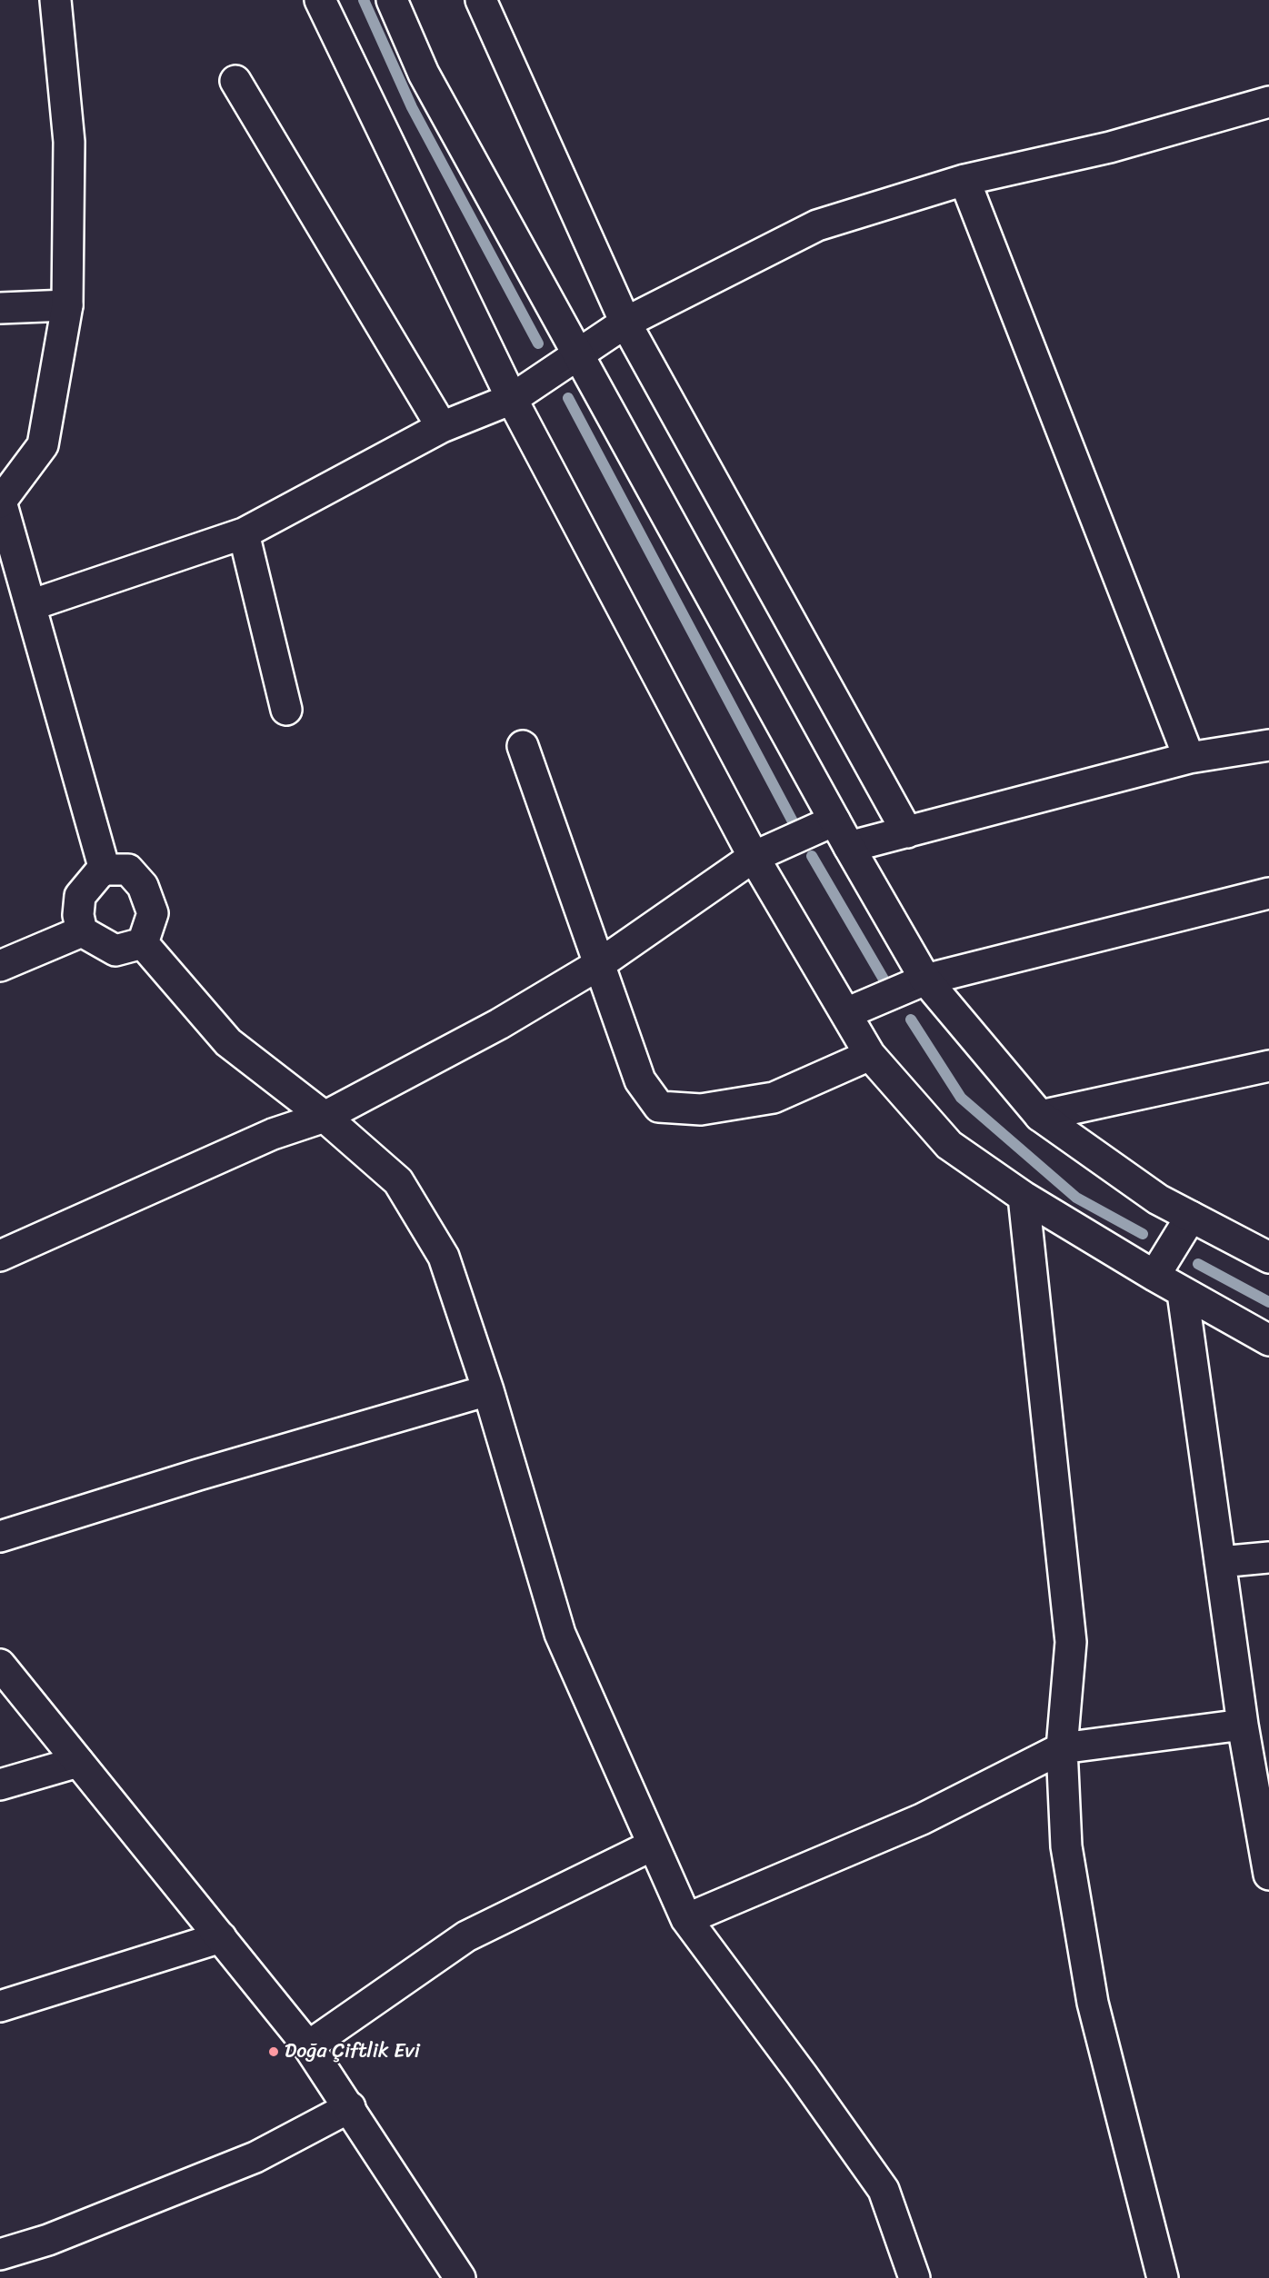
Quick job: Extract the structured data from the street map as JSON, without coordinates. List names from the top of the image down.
{
  "places": ["Doğa Çiftlik Evi"]
}
